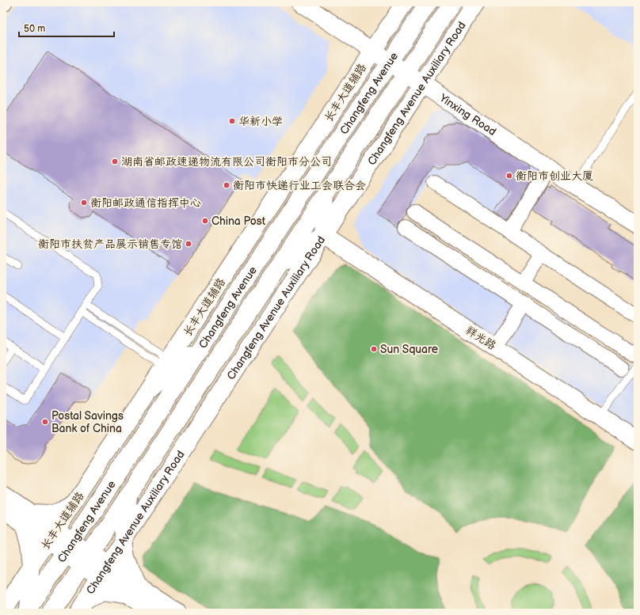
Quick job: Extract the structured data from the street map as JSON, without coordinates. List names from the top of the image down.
{
  "streets": {
    "main road": [
      "长丰大道辅路",
      "Changfeng Avenue Auxiliary Road",
      "Changfeng Avenue",
      "Yinxing Road",
      "祥光路"
    ]
  },
  "crossings": [
    ["长丰大道辅路", "Changfeng Avenue"],
    ["长丰大道辅路", "Yinxing Road"],
    ["Changfeng Avenue Auxiliary Road", "Yinxing Road"],
    ["Changfeng Avenue Auxiliary Road", "祥光路"],
    ["Changfeng Avenue", "Yinxing Road"]
  ],
  "places": [
    "华新小学",
    "湖南省邮政速递物流有限公司衡阳市分公司",
    "衡阳市创业大厦",
    "衡阳市快递行业工会联合会",
    "衡阳邮政通信指挥中心",
    "China Post",
    "衡阳市扶贫产品展示销售专馆",
    "Sun Square",
    "Postal Savings Bank of China"
  ],
  "scale_bar": "50 m"
}
